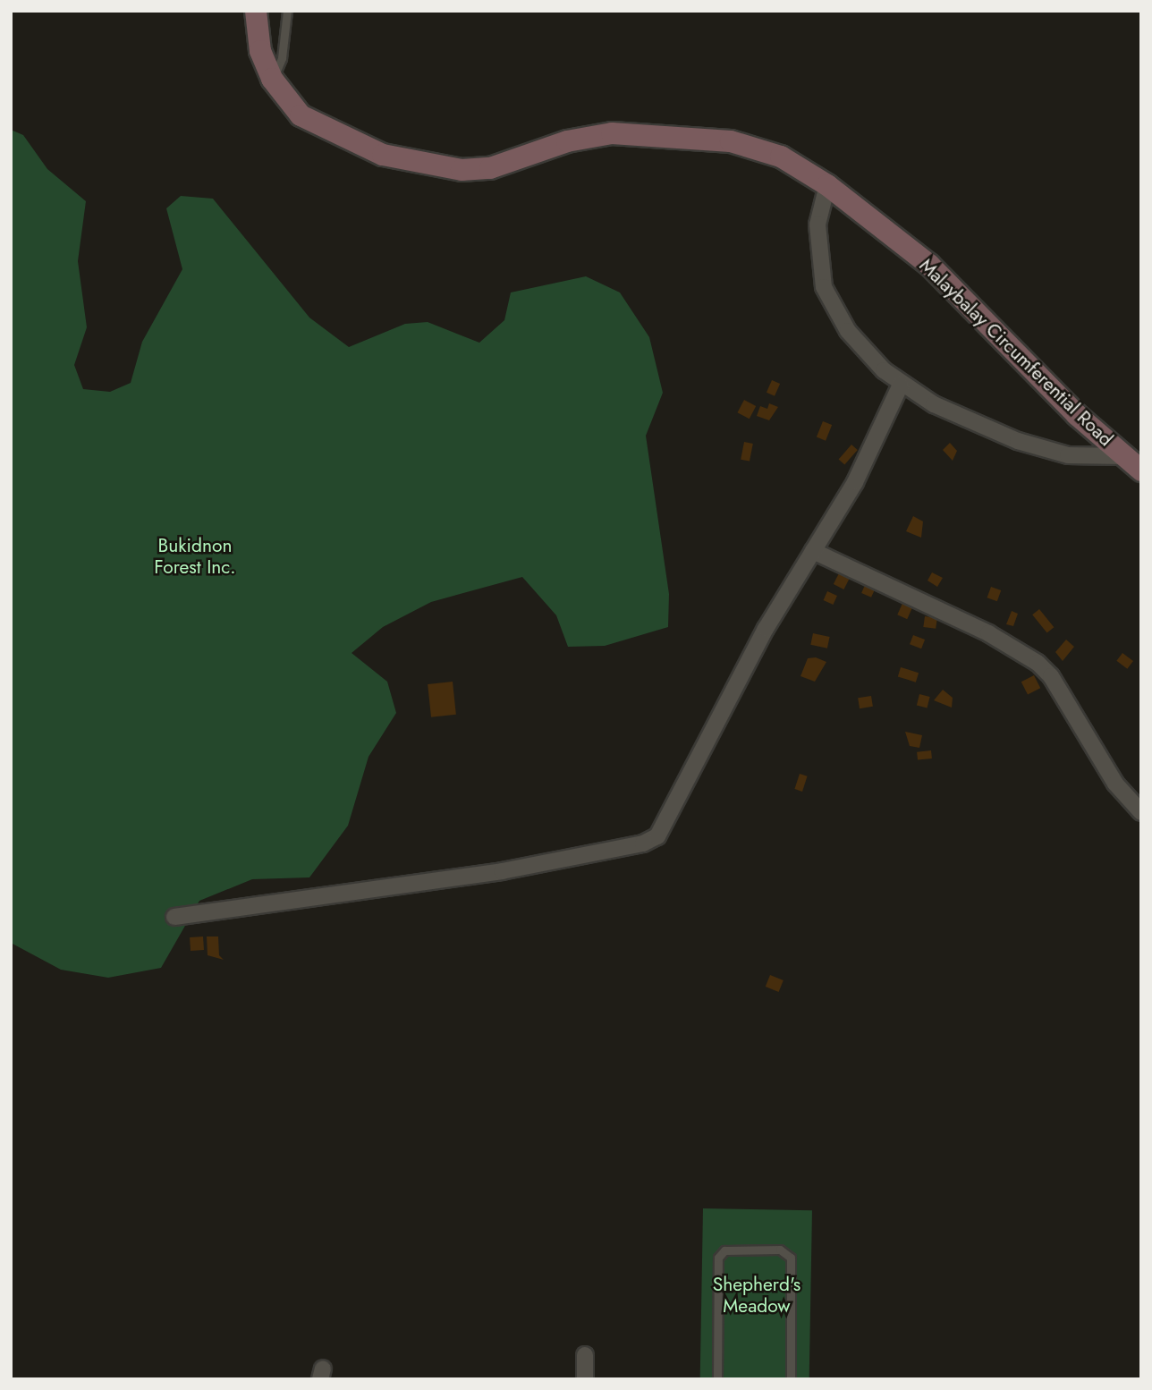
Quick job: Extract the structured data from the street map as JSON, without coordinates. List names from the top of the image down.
{
  "streets": {
    "main road": ["Malaybalay Circumferential Road"]
  },
  "parks": ["Bukidnon Forest Inc.", "Shepherd's Meadow"]
}
